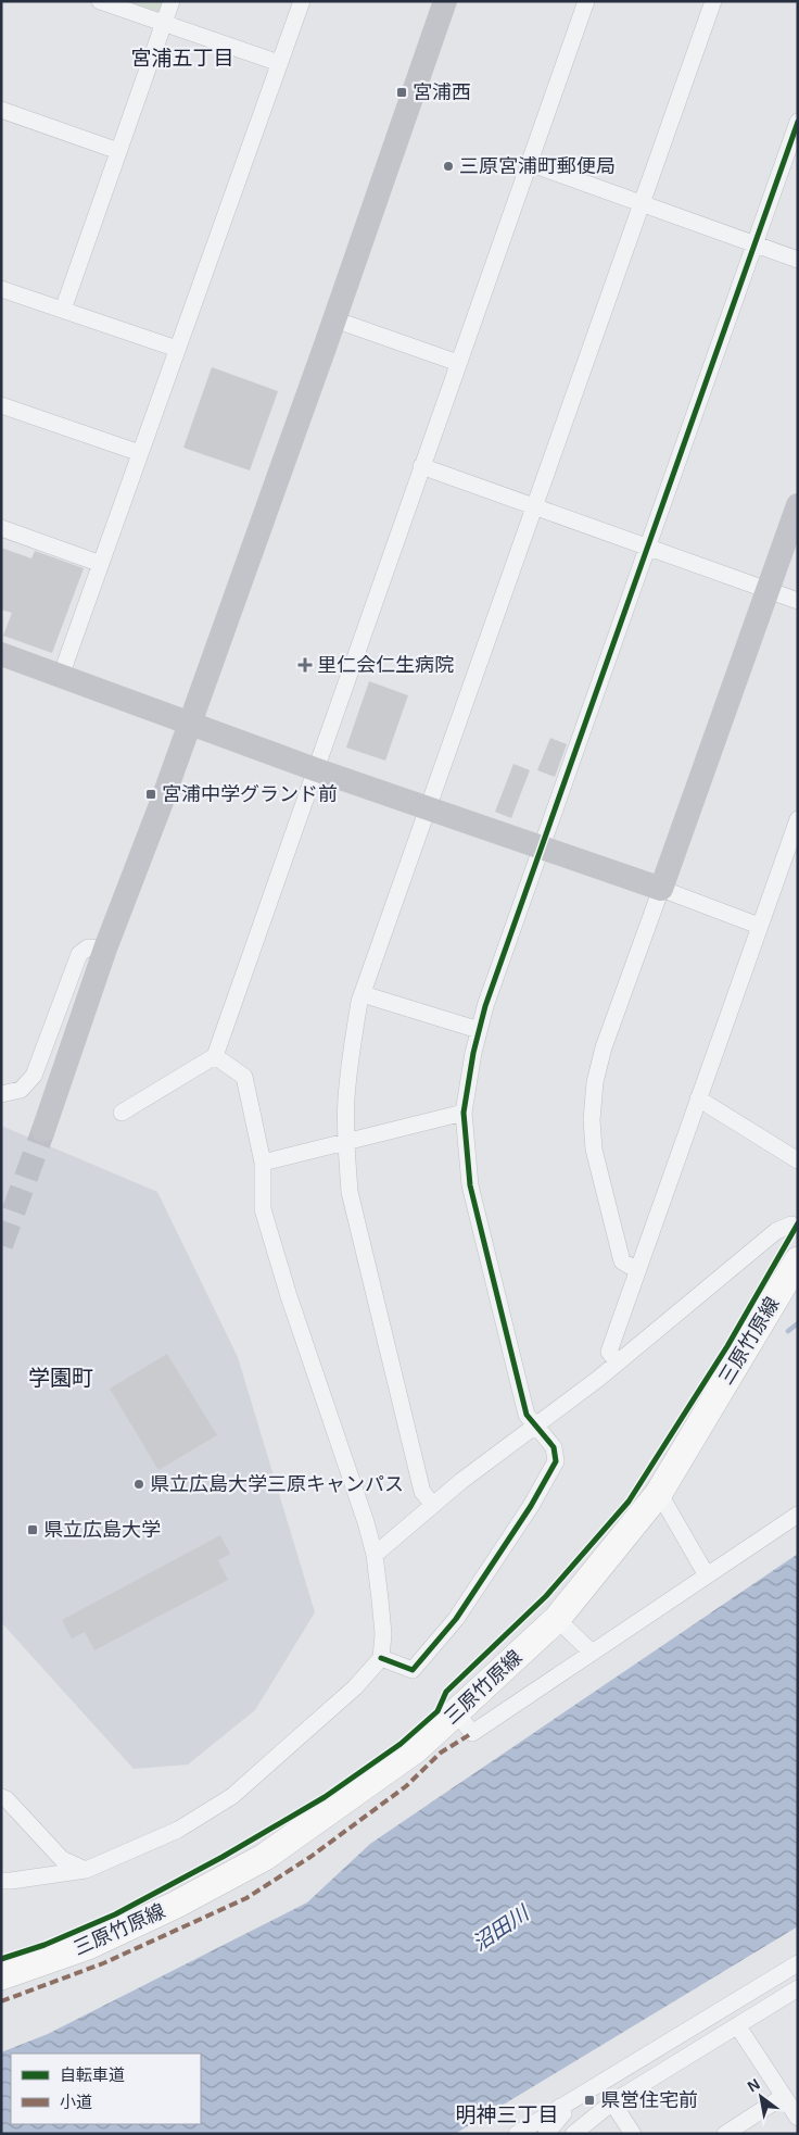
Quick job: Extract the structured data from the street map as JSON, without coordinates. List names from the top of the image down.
{
  "streets": {
    "main road": ["三原竹原線"]
  },
  "districts": ["宮浦五丁目", "学園町", "明神三丁目"],
  "water": ["沼田川"],
  "places": {
    "transit": [
      "宮浦西",
      "宮浦中学グランド前",
      "県立広島大学",
      "県営住宅前"
    ],
    "other": ["三原宮浦町郵便局", "県立広島大学三原キャンパス"],
    "health": ["里仁会仁生病院"]
  },
  "legend": ["自転車道", "小道"],
  "north": "top left"
}
